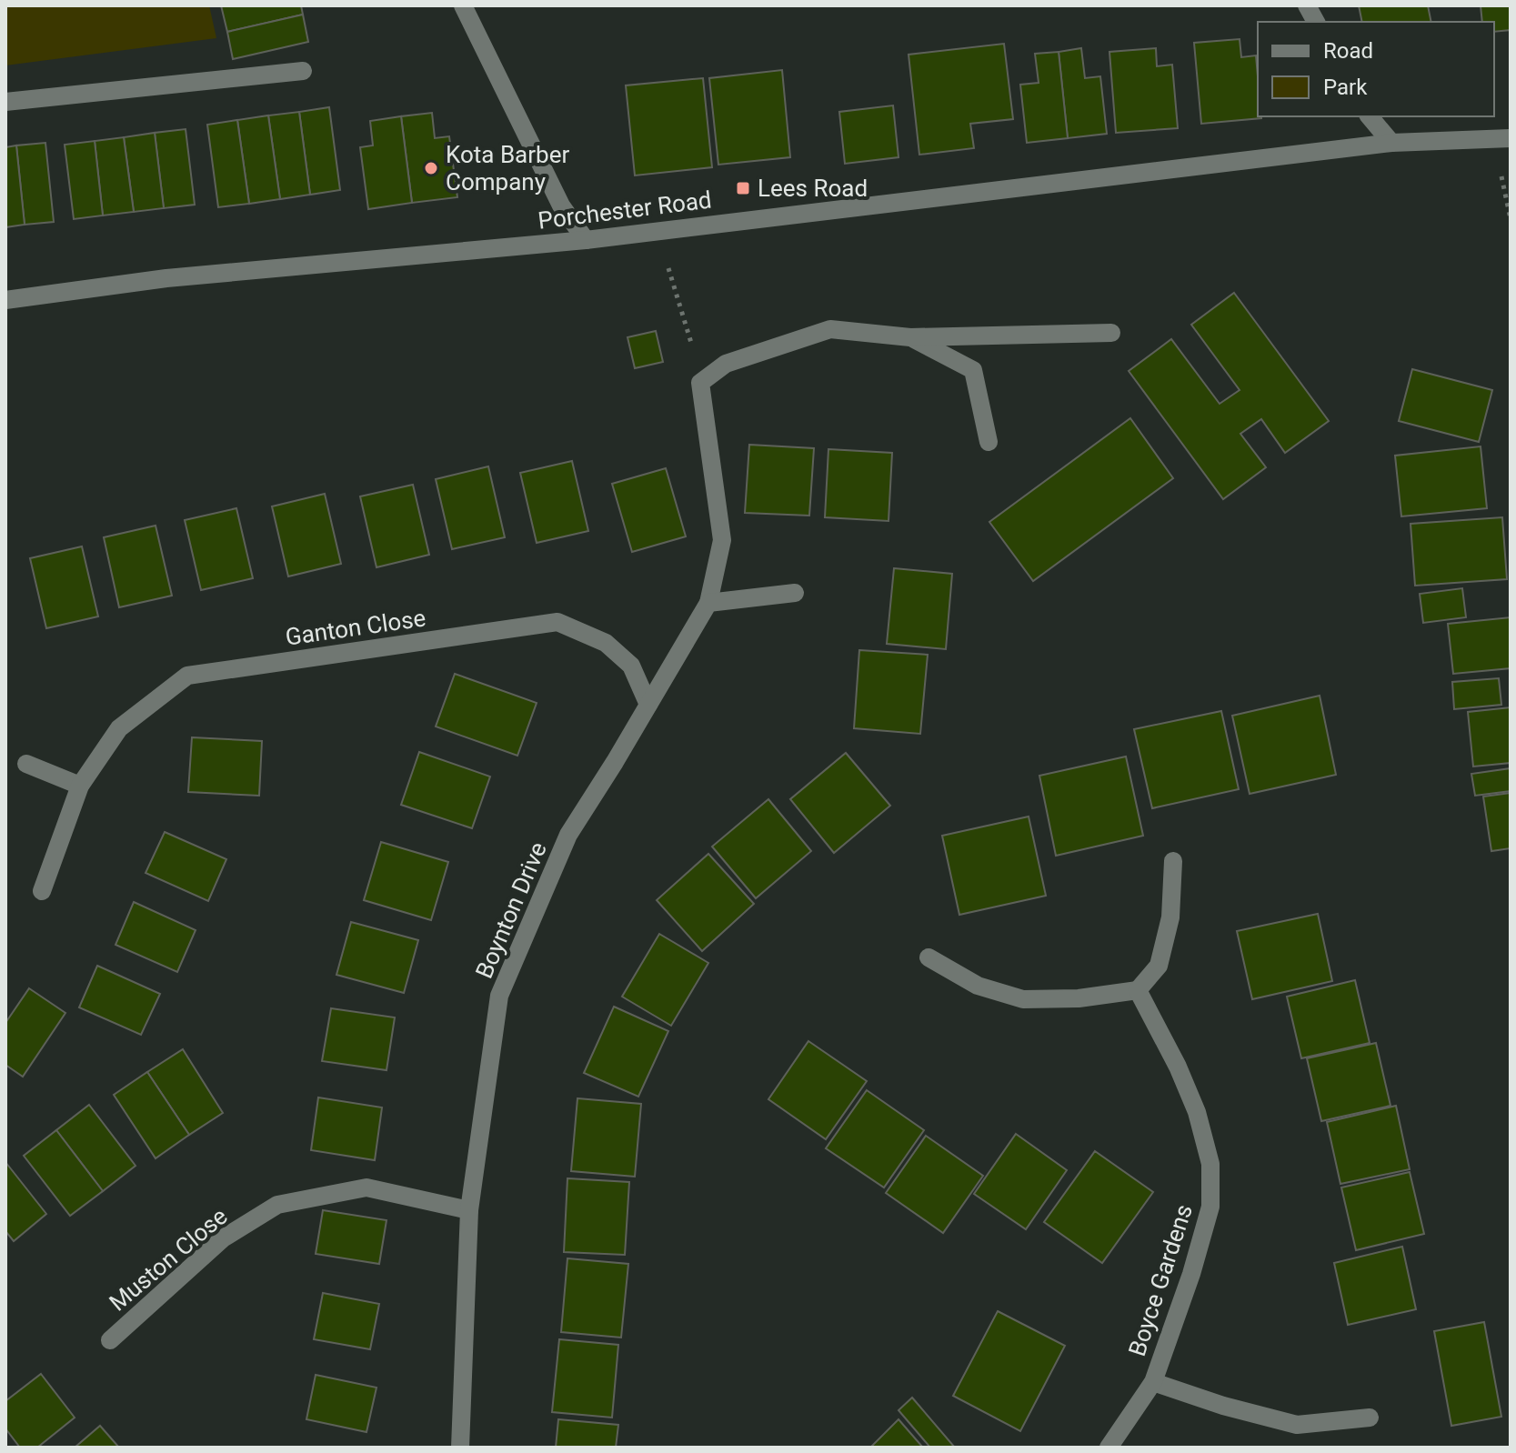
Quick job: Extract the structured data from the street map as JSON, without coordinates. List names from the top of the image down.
{
  "streets": {
    "street": [
      "Porchester Road",
      "Ganton Close",
      "Boynton Drive",
      "Muston Close",
      "Boyce Gardens"
    ]
  },
  "crossings": [
    ["Ganton Close", "Boynton Drive"],
    ["Boynton Drive", "Muston Close"]
  ],
  "places": {
    "other": ["Kota Barber Company"],
    "transit": ["Lees Road"]
  },
  "legend": ["Road", "Park"]
}
